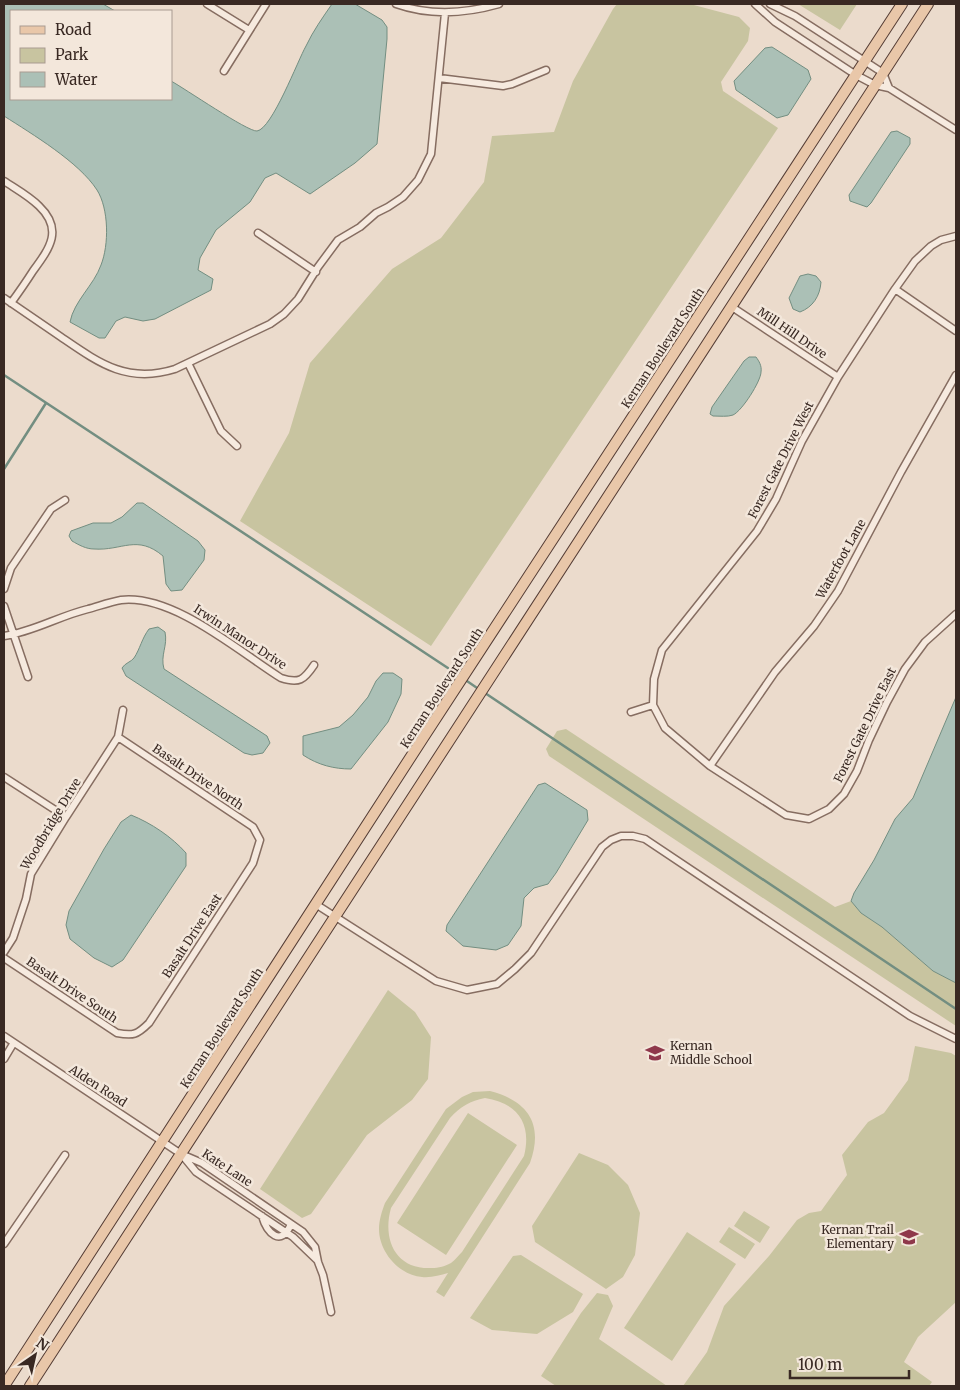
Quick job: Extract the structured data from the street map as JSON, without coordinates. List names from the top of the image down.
{
  "streets": {
    "main road": ["Kernan Boulevard South"],
    "street": [
      "Mill Hill Drive",
      "Forest Gate Drive West",
      "Waterfoot Lane",
      "Irwin Manor Drive",
      "Forest Gate Drive East",
      "Basalt Drive North",
      "Woodbridge Drive",
      "Basalt Drive East",
      "Basalt Drive South",
      "Alden Road",
      "Kate Lane"
    ]
  },
  "crossings": [
    ["Mill Hill Drive", "Forest Gate Drive West"],
    ["Kernan Boulevard South", "Alden Road"],
    ["Waterfoot Lane", "Forest Gate Drive East"],
    ["Basalt Drive North", "Woodbridge Drive"],
    ["Basalt Drive North", "Basalt Drive East"],
    ["Basalt Drive East", "Basalt Drive South"],
    ["Alden Road", "Kate Lane"]
  ],
  "places": {
    "school or university": ["Kernan Middle School", "Kernan Trail Elementary"]
  },
  "legend": ["Road", "Park", "Water"],
  "scale_bar": "100 m",
  "north": "top right"
}
